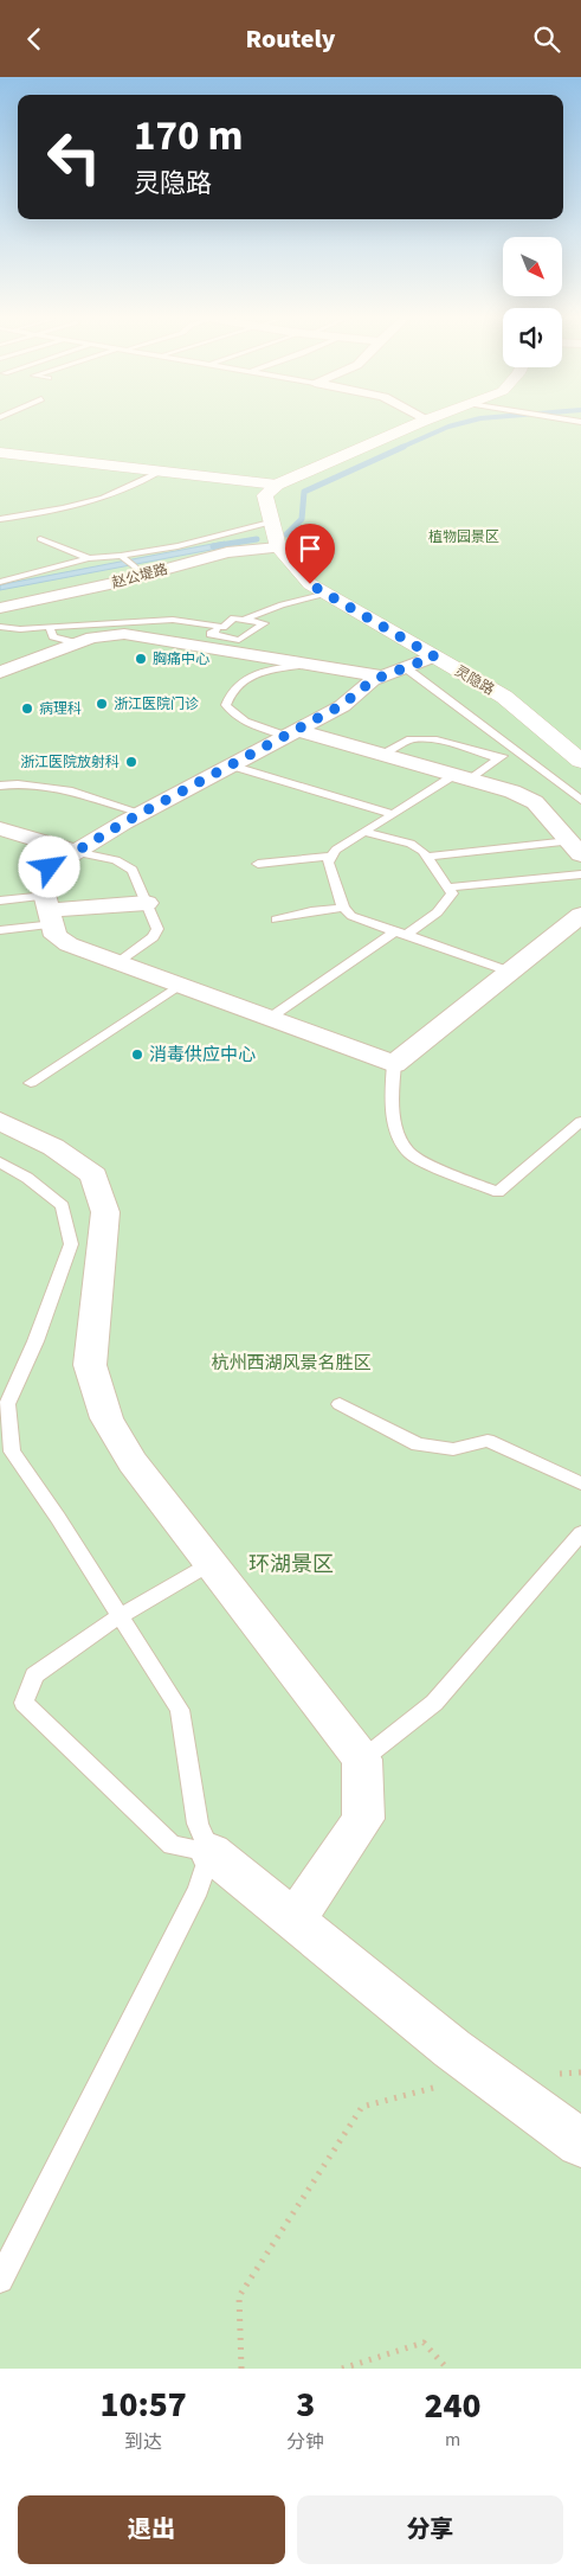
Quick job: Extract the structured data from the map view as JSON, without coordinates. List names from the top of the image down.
{
  "streets": {
    "main road": ["灵隐路"],
    "street": ["赵公堤路"]
  },
  "crossings": [
    ["赵公堤路", "灵隐路"]
  ],
  "parks": ["植物园景区", "杭州西湖风景名胜区", "环湖景区"],
  "places": [
    "胸痛中心",
    "浙江医院门诊",
    "病理科",
    "浙江医院放射科",
    "消毒供应中心"
  ],
  "north": "bottom right",
  "page": {
    "header": "Routely",
    "turn": ["170 m", "灵隐路"],
    "eta": [
      "10:57",
      "到达",
      "3",
      "分钟",
      "240",
      "m"
    ],
    "buttons": ["退出", "分享"]
  }
}
